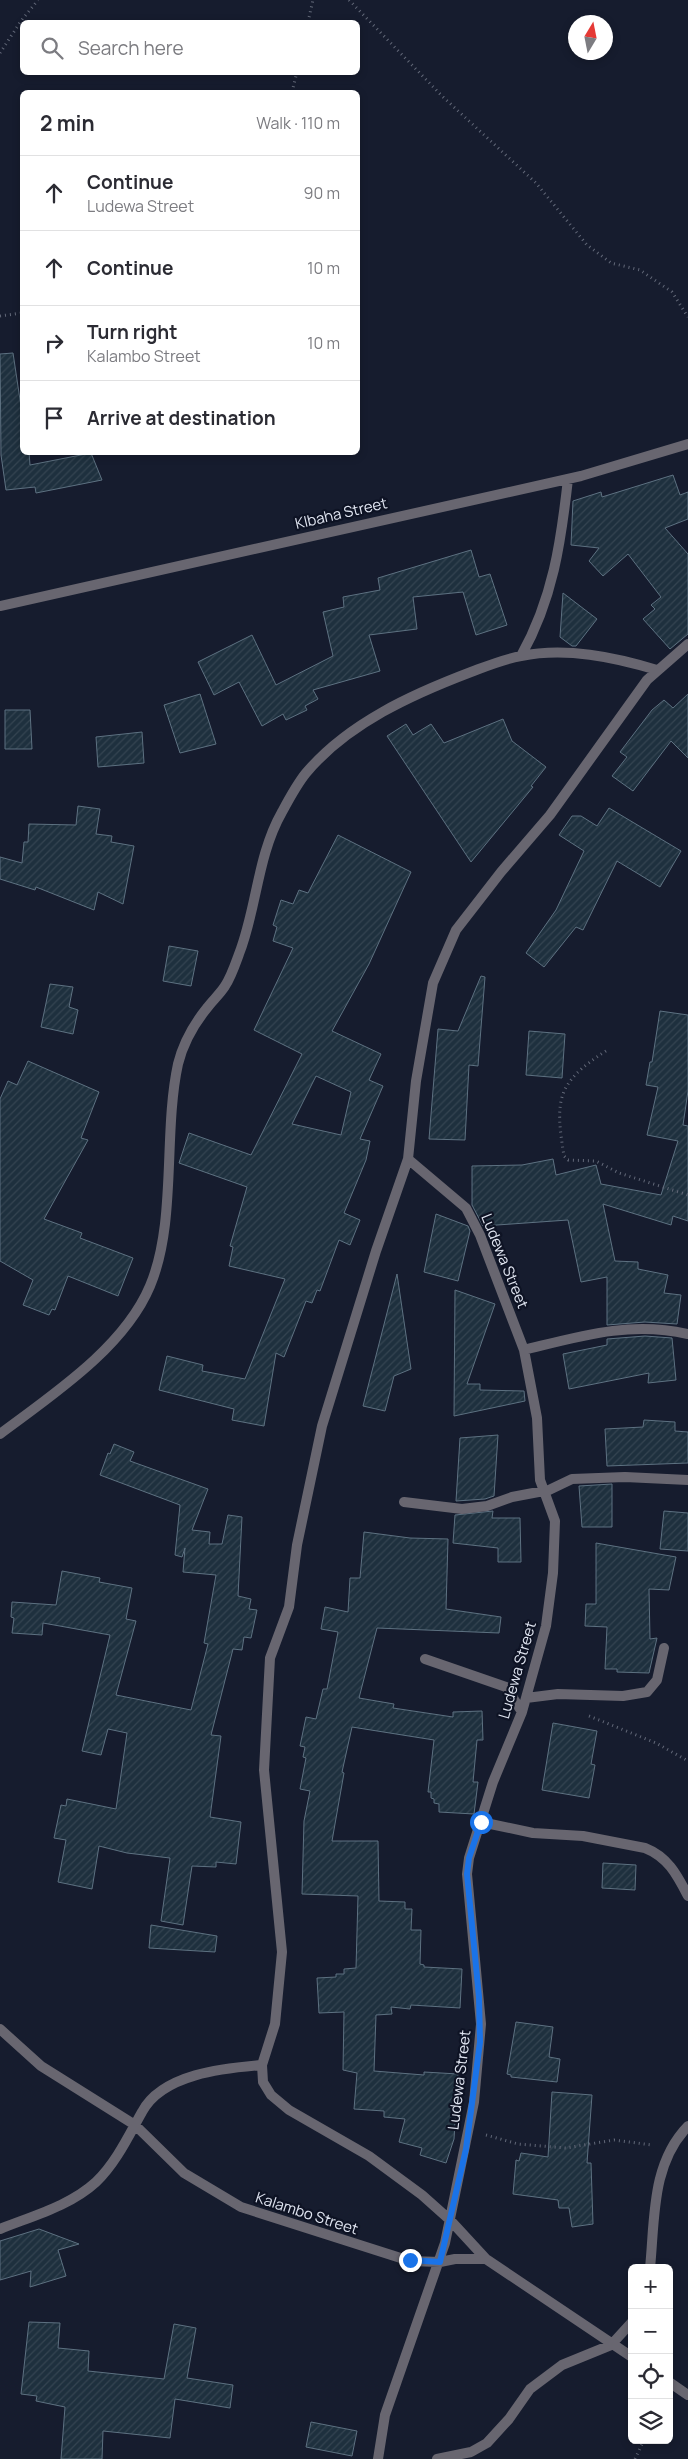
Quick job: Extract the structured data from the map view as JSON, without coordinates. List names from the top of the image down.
{
  "streets": {
    "street": ["KIbaha Street", "Ludewa Street", "Kalambo Street"]
  },
  "crossings": [
    ["Ludewa Street", "Kalambo Street"]
  ],
  "north": "top",
  "page": {
    "search": "Search here",
    "heading": ["2 min", "Walk · 110 m"],
    "list": [
      ["Continue", "Ludewa Street", "90 m"],
      ["Continue", "10 m"],
      ["Turn right", "Kalambo Street", "10 m"],
      "Arrive at destination"
    ],
    "map_buttons": ["+", "−"]
  }
}
